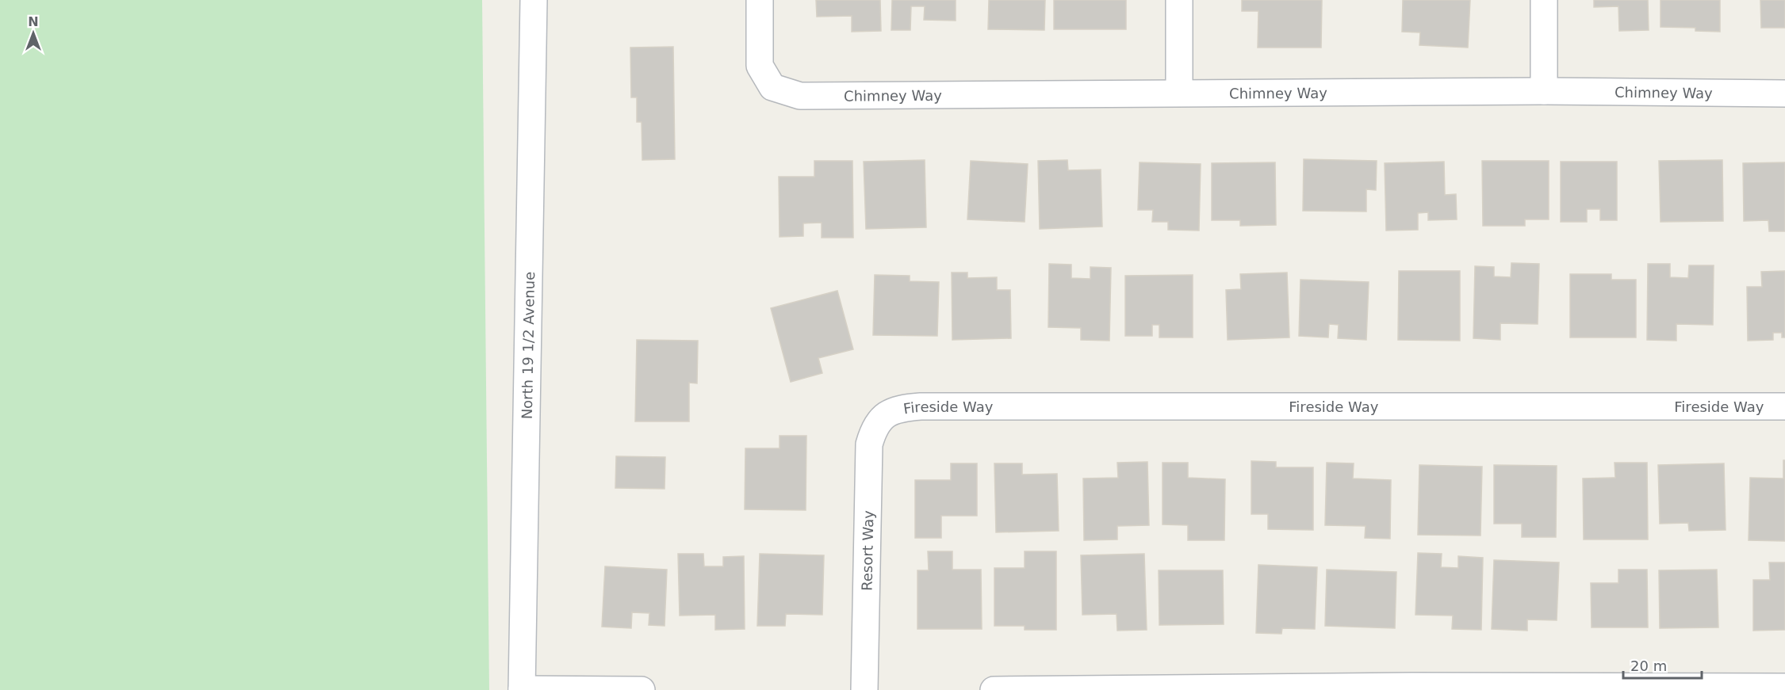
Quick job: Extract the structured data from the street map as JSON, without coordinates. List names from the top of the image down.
{
  "streets": {
    "street": [
      "Chimney Way",
      "North 19 1/2 Avenue",
      "Fireside Way",
      "Resort Way"
    ]
  },
  "crossings": [
    ["Fireside Way", "Resort Way"]
  ],
  "scale_bar": "20 m",
  "north": "top"
}
